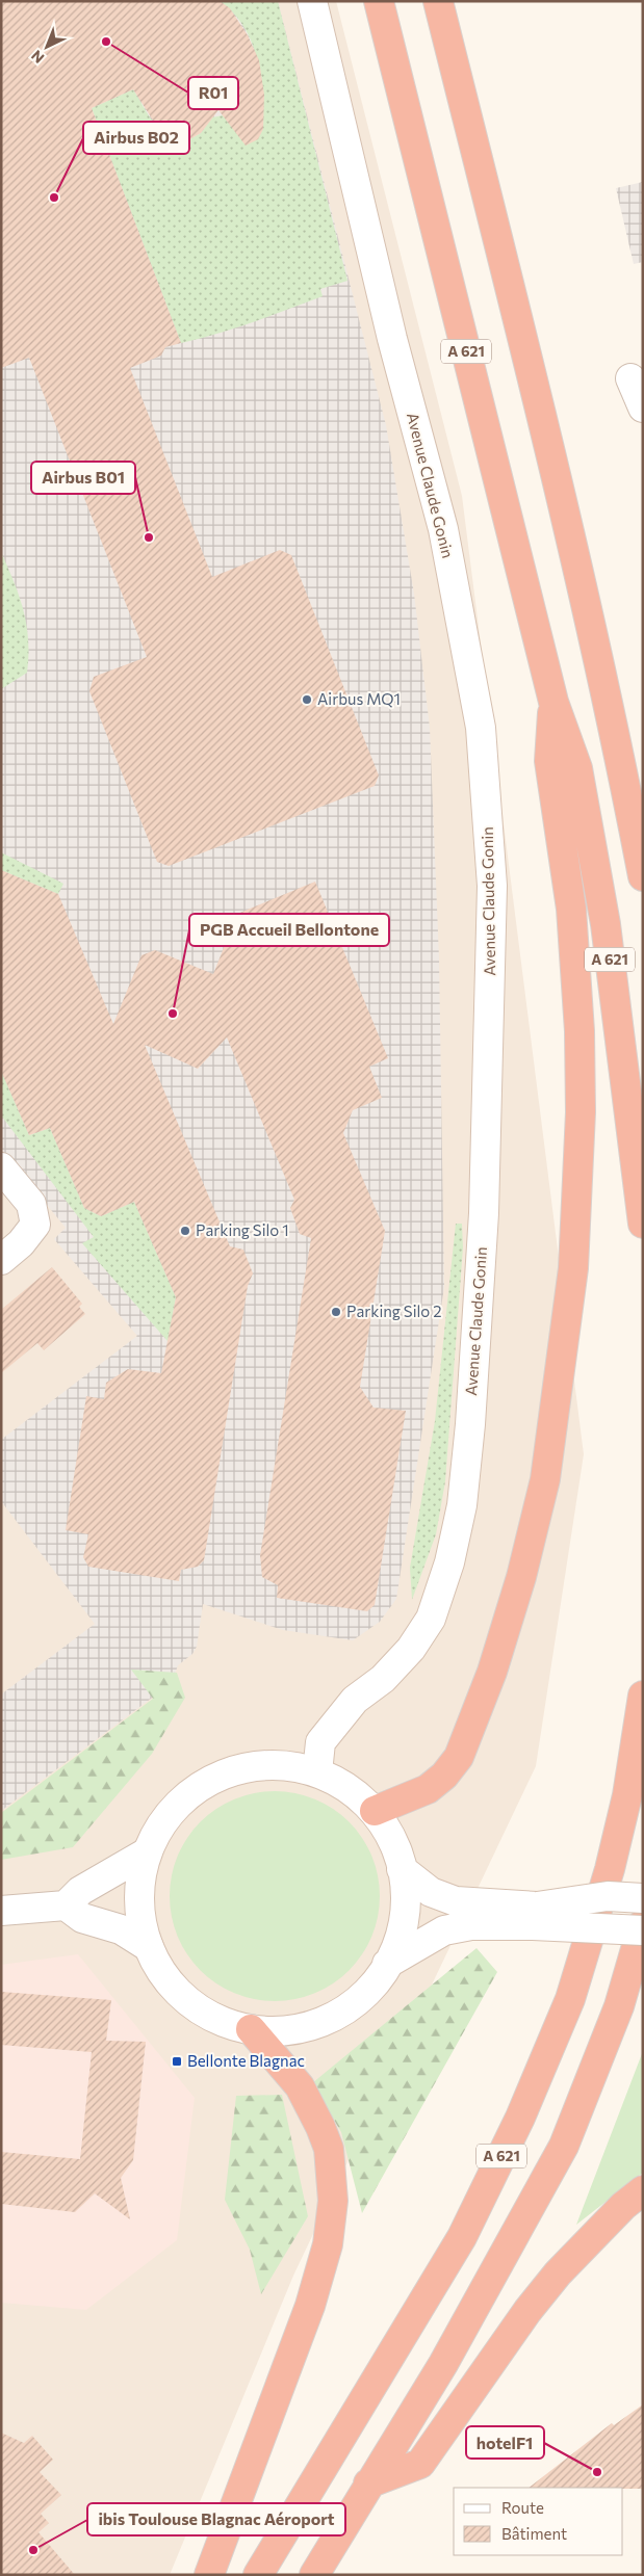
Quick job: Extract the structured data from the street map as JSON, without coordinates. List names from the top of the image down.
{
  "streets": {
    "highway": ["A 621"],
    "main road": ["Avenue Claude Gonin"]
  },
  "places": {
    "other": [
      "R01",
      "Airbus B02",
      "Airbus B01",
      "Airbus MQ1",
      "PGB Accueil Bellontone",
      "Parking Silo 1",
      "Parking Silo 2",
      "hotelF1",
      "ibis Toulouse Blagnac Aéroport"
    ],
    "transit": ["Bellonte Blagnac"]
  },
  "legend": ["Route", "Bâtiment"],
  "north": "bottom left"
}
